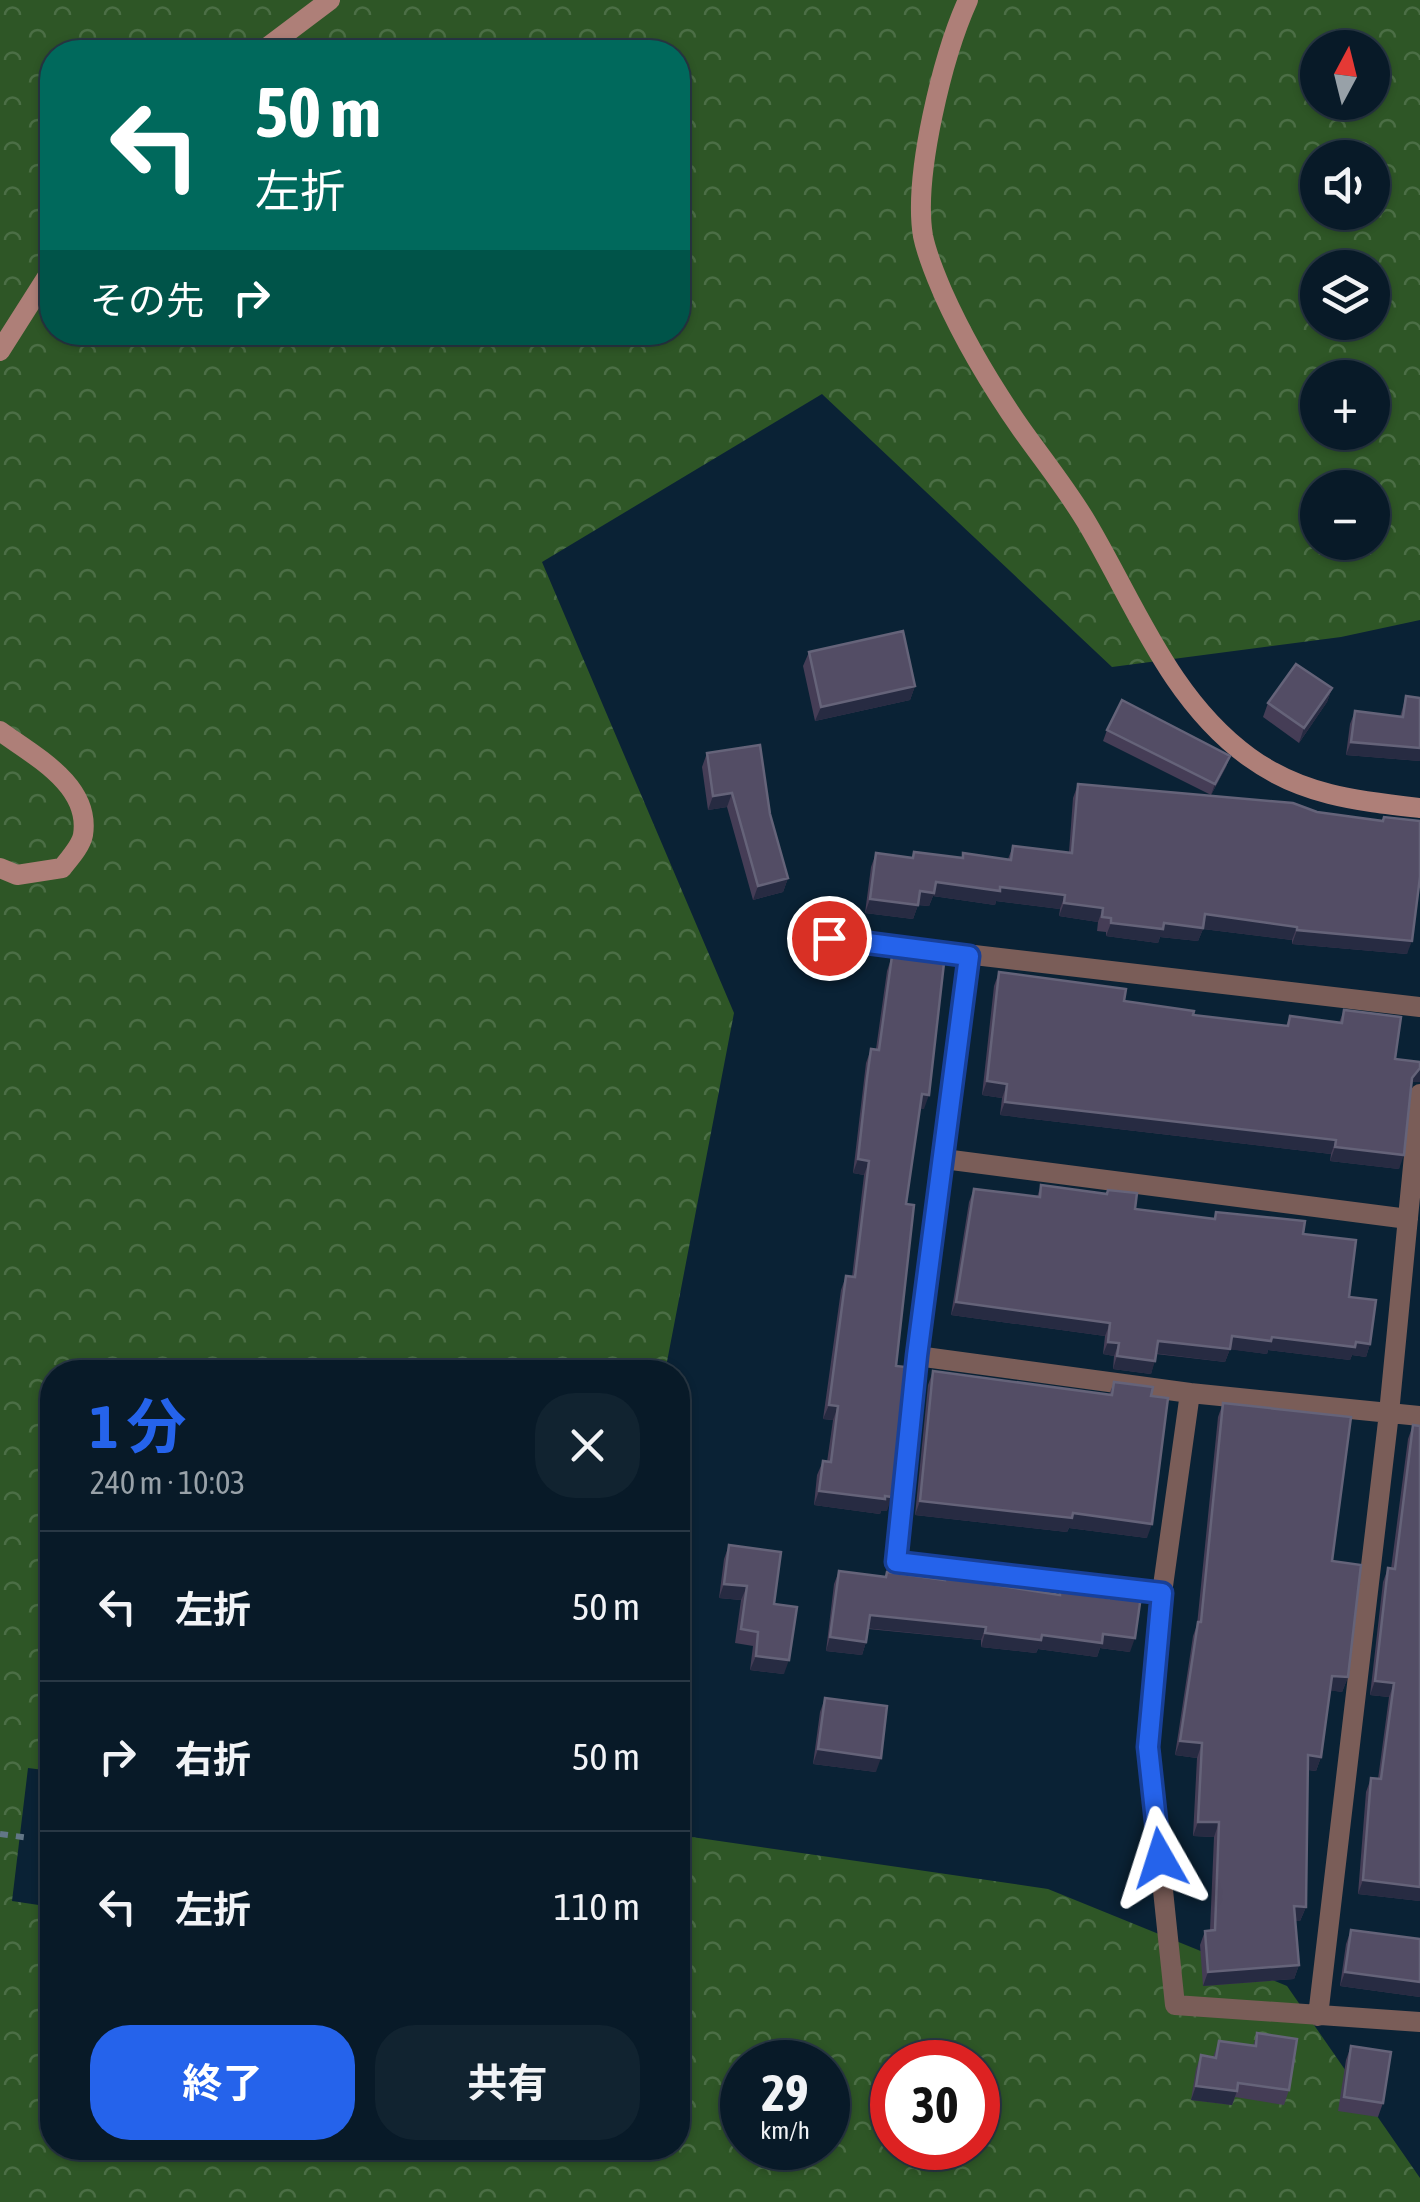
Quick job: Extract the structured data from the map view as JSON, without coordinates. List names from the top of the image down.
{
  "north": "top",
  "page": {
    "map_buttons": ["+", "−"],
    "turn": ["50 m", "左折"],
    "then": "その先",
    "heading": ["1 分", "240 m · 10:03"],
    "list": [
      {
        "name": "左折",
        "value": "50 m"
      },
      {
        "name": "右折",
        "value": "50 m"
      },
      {
        "name": "左折",
        "value": "110 m"
      }
    ],
    "buttons": ["終了", "共有"],
    "speed": "29 km/h",
    "limit": "30"
  }
}
